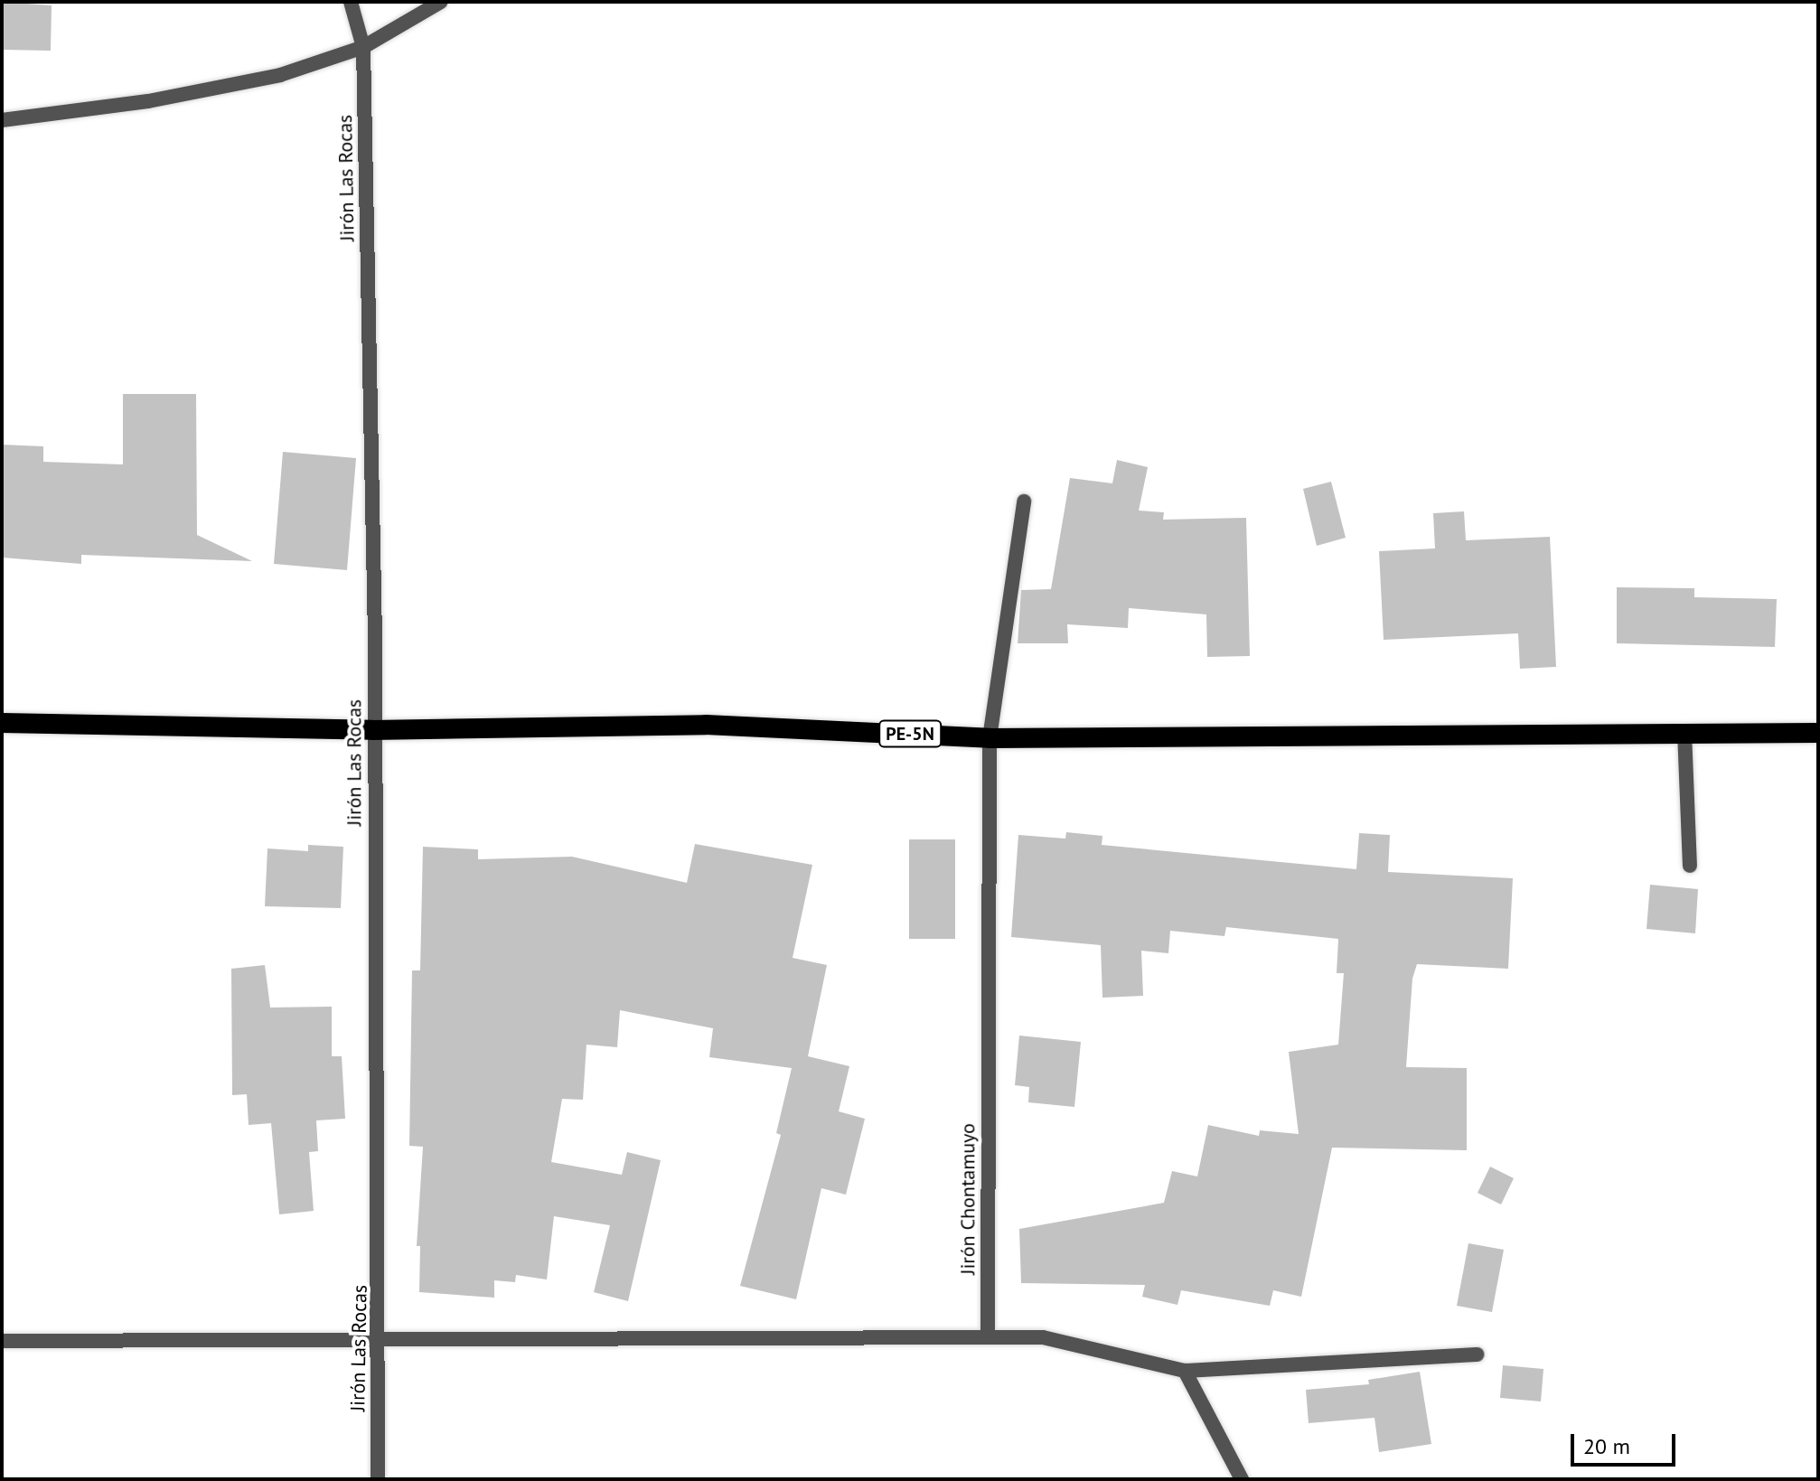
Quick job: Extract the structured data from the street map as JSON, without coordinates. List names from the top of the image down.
{
  "streets": {
    "highway": ["PE-5N"],
    "street": ["Jirón Las Rocas", "Jirón Chontamuyo"]
  },
  "crossings": [
    ["Jirón Las Rocas", "PE-5N"],
    ["PE-5N", "Jirón Chontamuyo"]
  ],
  "scale_bar": "20 m"
}
